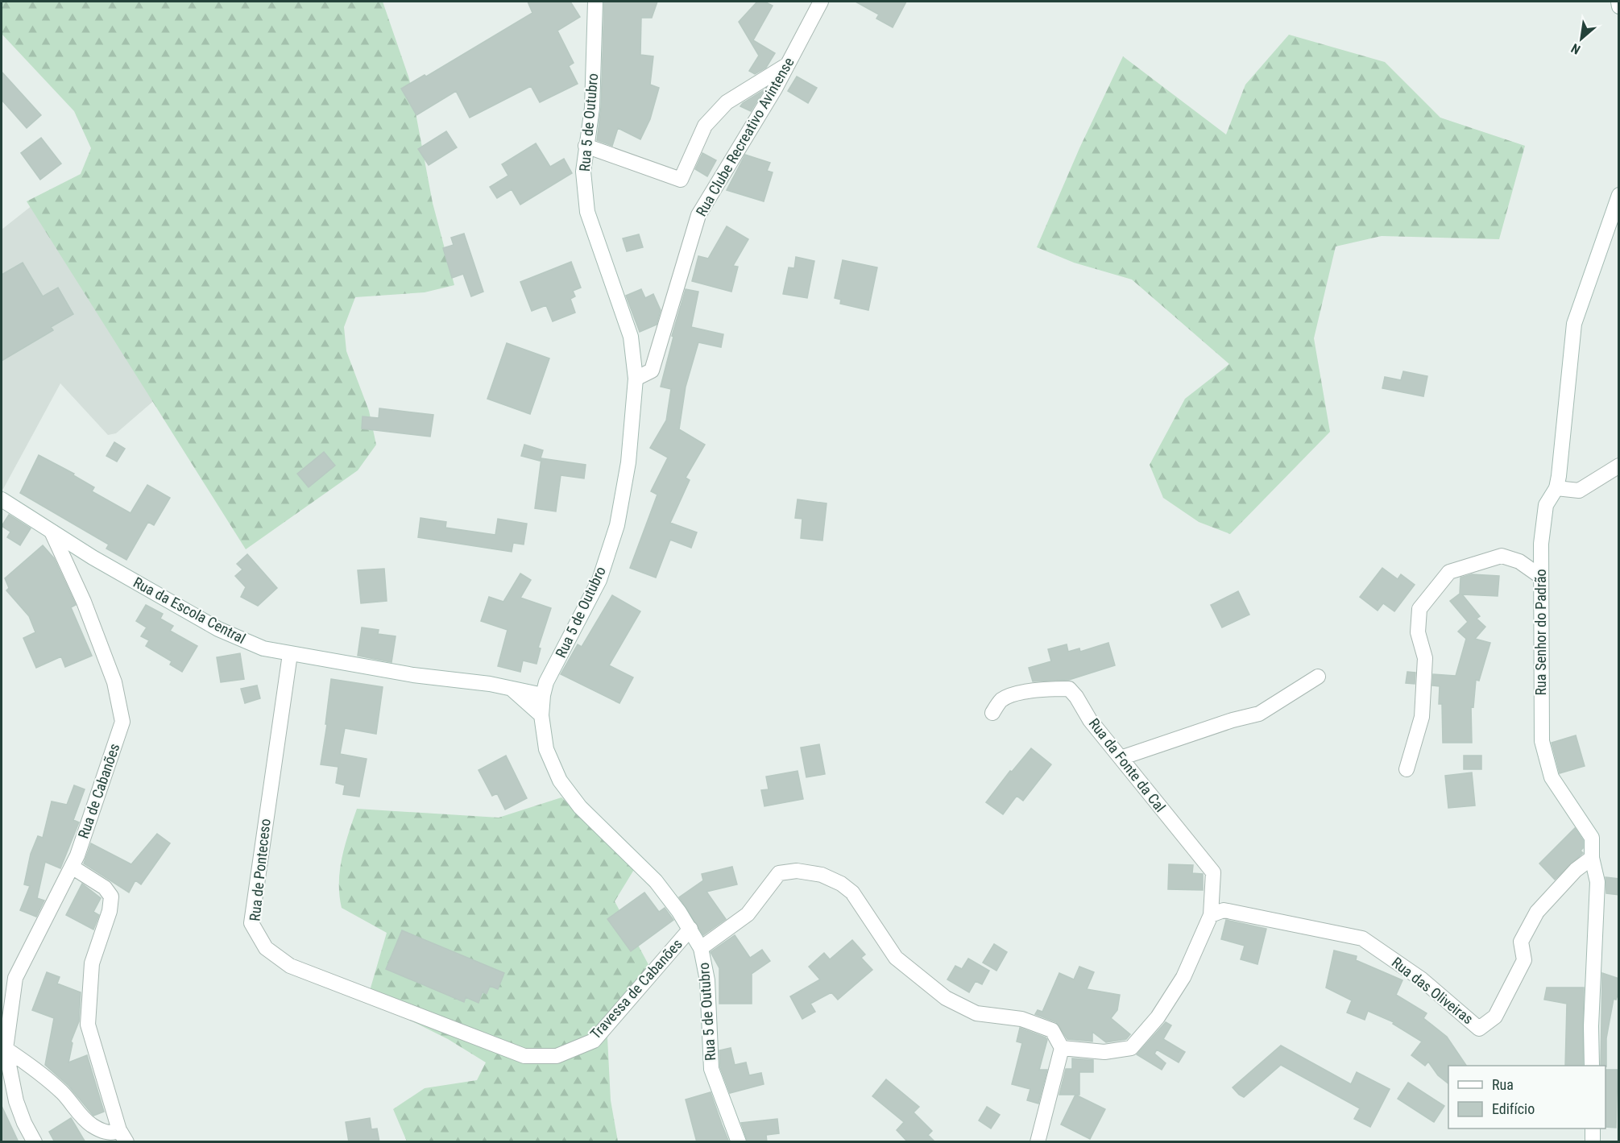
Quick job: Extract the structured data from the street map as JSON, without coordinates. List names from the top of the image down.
{
  "streets": {
    "street": [
      "Rua 5 de Outubro",
      "Rua Clube Recreativo Avintense",
      "Rua da Escola Central",
      "Rua Senhor do Padrão",
      "Rua da Fonte da Cal",
      "Rua de Cabanões",
      "Rua de Ponteceso",
      "Travessa de Cabanões",
      "Rua das Oliveiras"
    ]
  },
  "crossings": [
    ["Rua 5 de Outubro", "Rua Clube Recreativo Avintense"],
    ["Rua 5 de Outubro", "Rua da Escola Central"],
    ["Rua 5 de Outubro", "Travessa de Cabanões"],
    ["Rua da Escola Central", "Rua de Cabanões"],
    ["Rua da Escola Central", "Rua de Ponteceso"],
    ["Rua Senhor do Padrão", "Rua das Oliveiras"],
    ["Rua da Fonte da Cal", "Rua das Oliveiras"],
    ["Rua de Ponteceso", "Travessa de Cabanões"]
  ],
  "legend": ["Rua", "Edifício"],
  "north": "bottom left"
}
